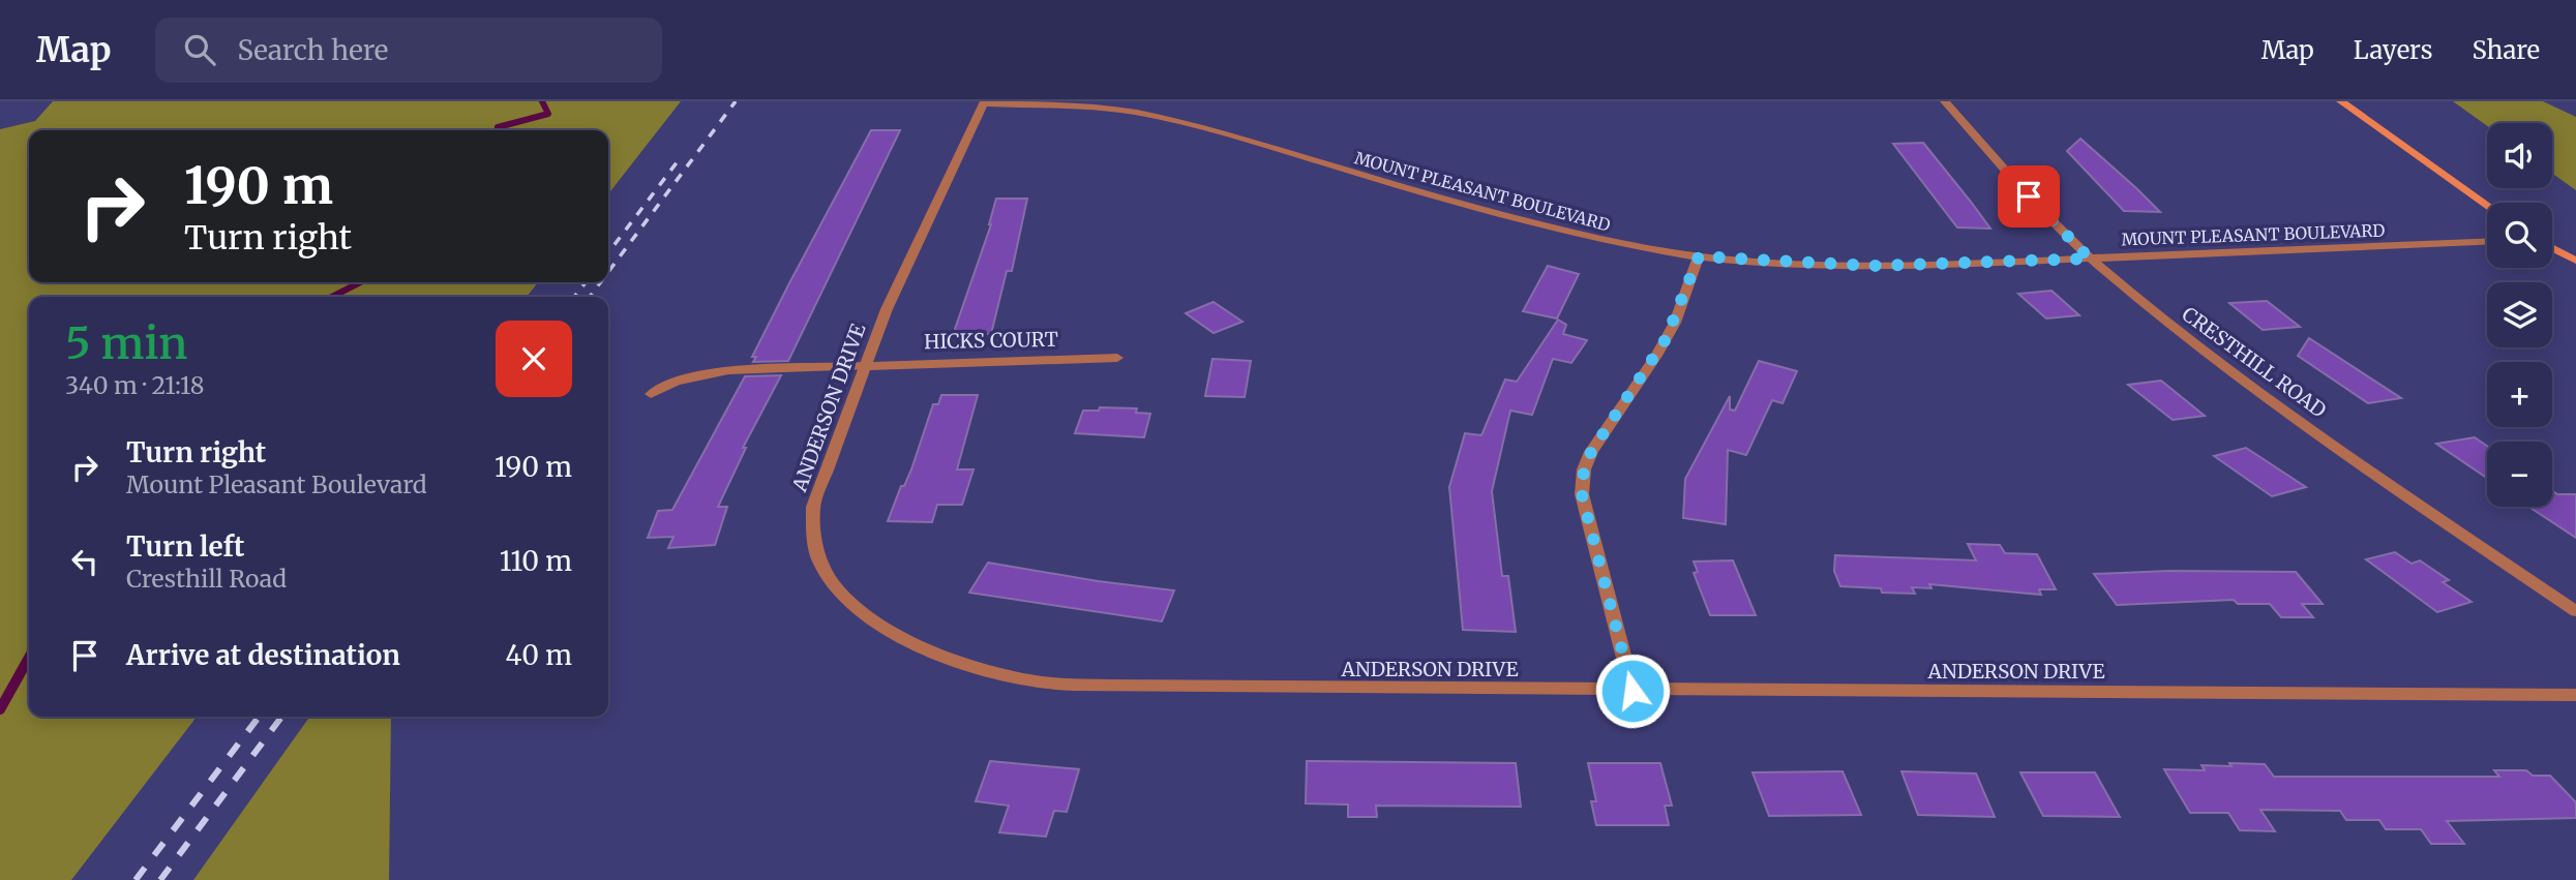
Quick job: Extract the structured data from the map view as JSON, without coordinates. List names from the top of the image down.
{
  "streets": {
    "street": [
      "MOUNT PLEASANT BOULEVARD",
      "HICKS COURT",
      "CRESTHILL ROAD",
      "ANDERSON DRIVE"
    ]
  },
  "crossings": [
    ["MOUNT PLEASANT BOULEVARD", "CRESTHILL ROAD"],
    ["MOUNT PLEASANT BOULEVARD", "ANDERSON DRIVE"],
    ["HICKS COURT", "ANDERSON DRIVE"]
  ],
  "page": {
    "header": "Map",
    "search": "Search here",
    "nav": ["Map", "Layers", "Share"],
    "map_buttons": ["+", "−"],
    "turn": ["190 m", "Turn right"],
    "heading": ["5 min", "340 m · 21:18"],
    "list": [
      {
        "name": "Turn right",
        "note": "Mount Pleasant Boulevard",
        "value": "190 m"
      },
      {
        "name": "Turn left",
        "note": "Cresthill Road",
        "value": "110 m"
      },
      {
        "name": "Arrive at destination",
        "value": "40 m"
      }
    ]
  }
}
